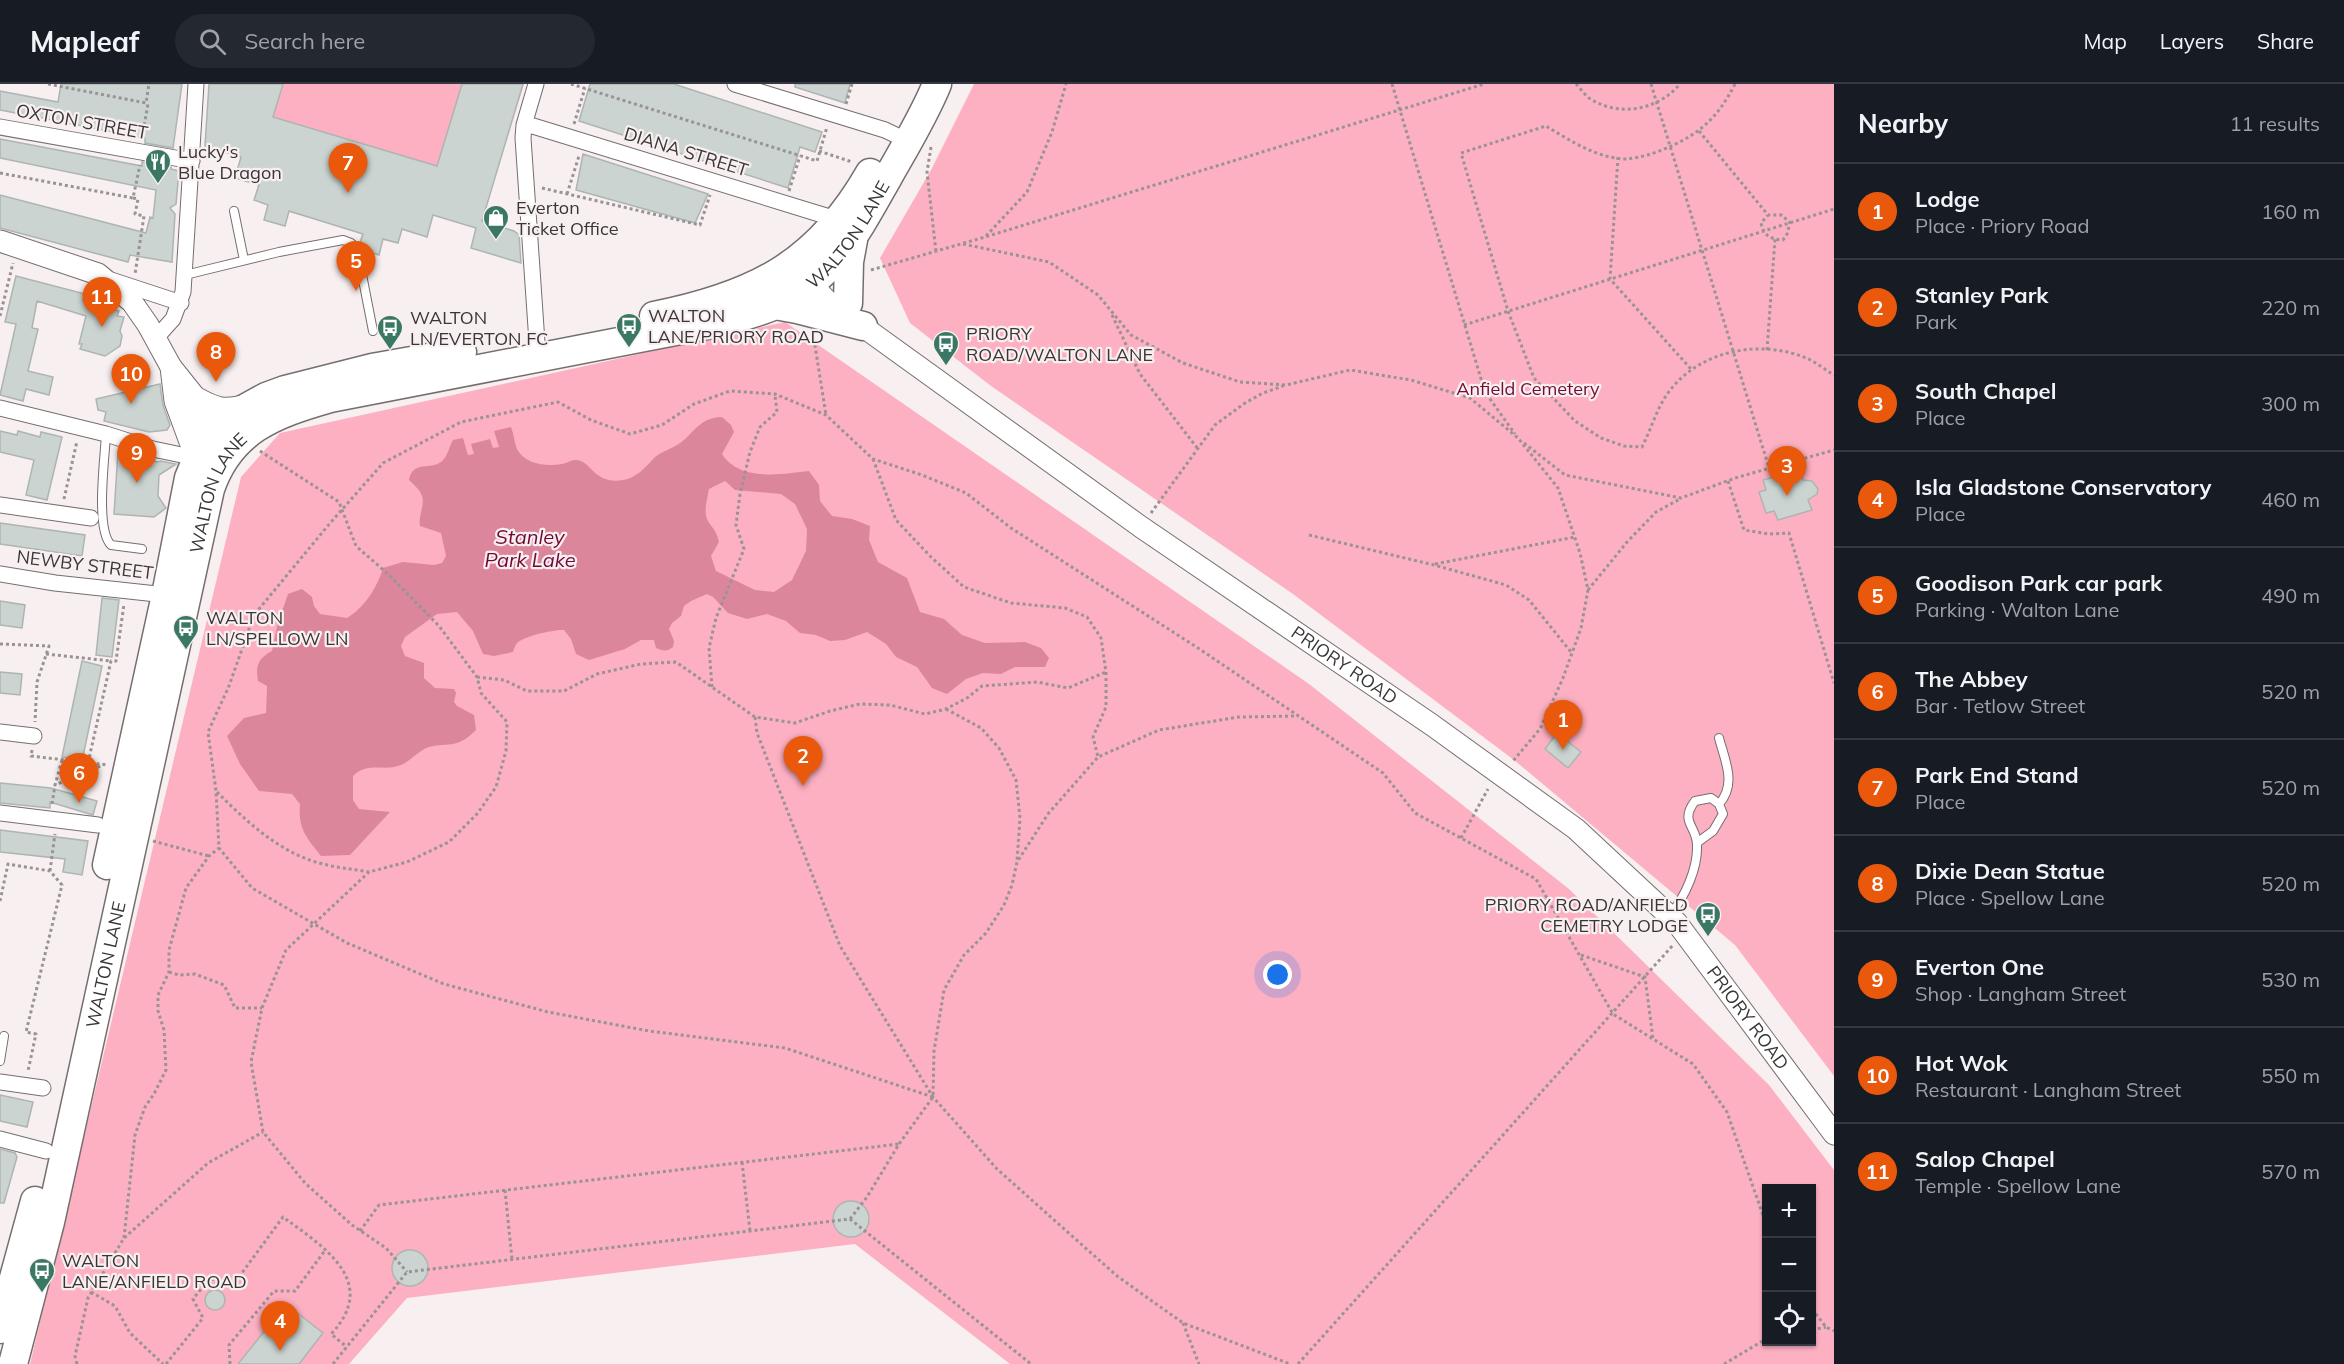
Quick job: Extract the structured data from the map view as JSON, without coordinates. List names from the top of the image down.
{
  "streets": {
    "highway": ["WALTON LANE"],
    "street": [
      "OXTON STREET",
      "DIANA STREET",
      "NEWBY STREET",
      "PRIORY ROAD"
    ]
  },
  "crossings": [
    ["DIANA STREET", "WALTON LANE"],
    ["WALTON LANE", "NEWBY STREET"],
    ["WALTON LANE", "PRIORY ROAD"]
  ],
  "water": ["Stanley Park Lake"],
  "parks": ["Anfield Cemetery"],
  "places": {
    "restaurant": ["Lucky's Blue Dragon"],
    "shop": ["Everton Ticket Office"],
    "bus stop": [
      "WALTON LANE/PRIORY ROAD",
      "WALTON LN/EVERTON FC",
      "PRIORY ROAD/WALTON LANE",
      "WALTON LN/SPELLOW LN",
      "PRIORY ROAD/ANFIELD CEMETRY LODGE",
      "WALTON LANE/ANFIELD ROAD"
    ]
  },
  "page": {
    "header": "Mapleaf",
    "search": "Search here",
    "nav": ["Map", "Layers", "Share"],
    "heading": ["Nearby", "11 results"],
    "pins": [
      "7",
      "5",
      "11",
      "8",
      "10",
      "9",
      "3",
      "1",
      "2",
      "6",
      "4"
    ],
    "list": [
      {
        "mark": "1",
        "name": "Lodge",
        "note": "Place · Priory Road",
        "value": "160 m"
      },
      {
        "mark": "2",
        "name": "Stanley Park",
        "note": "Park",
        "value": "220 m"
      },
      {
        "mark": "3",
        "name": "South Chapel",
        "note": "Place",
        "value": "300 m"
      },
      {
        "mark": "4",
        "name": "Isla Gladstone Conservatory",
        "note": "Place",
        "value": "460 m"
      },
      {
        "mark": "5",
        "name": "Goodison Park car park",
        "note": "Parking · Walton Lane",
        "value": "490 m"
      },
      {
        "mark": "6",
        "name": "The Abbey",
        "note": "Bar · Tetlow Street",
        "value": "520 m"
      },
      {
        "mark": "7",
        "name": "Park End Stand",
        "note": "Place",
        "value": "520 m"
      },
      {
        "mark": "8",
        "name": "Dixie Dean Statue",
        "note": "Place · Spellow Lane",
        "value": "520 m"
      },
      {
        "mark": "9",
        "name": "Everton One",
        "note": "Shop · Langham Street",
        "value": "530 m"
      },
      {
        "mark": "10",
        "name": "Hot Wok",
        "note": "Restaurant · Langham Street",
        "value": "550 m"
      },
      {
        "mark": "11",
        "name": "Salop Chapel",
        "note": "Temple · Spellow Lane",
        "value": "570 m"
      }
    ],
    "map_buttons": ["+", "−"]
  }
}
